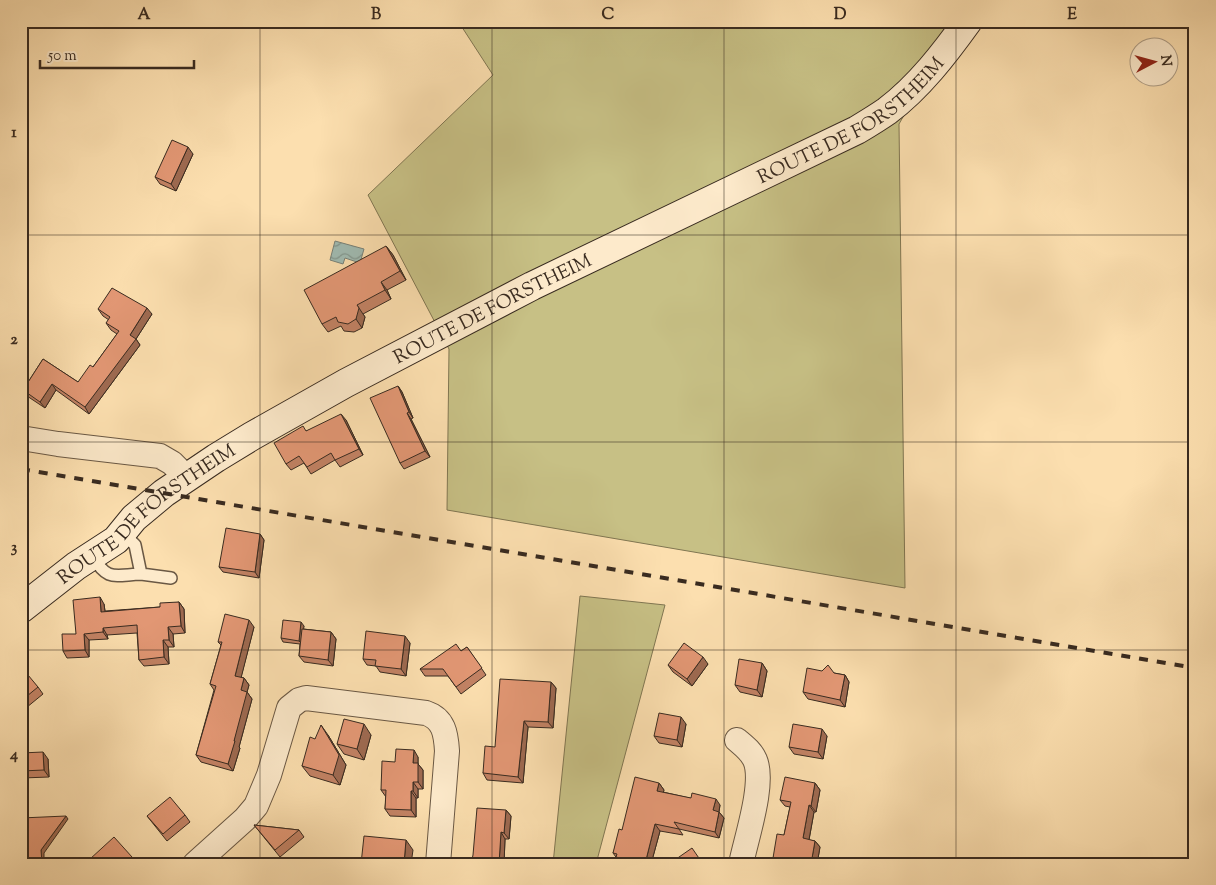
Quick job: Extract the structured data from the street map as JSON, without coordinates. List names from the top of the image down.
{
  "streets": {
    "street": ["ROUTE DE FORSTHEIM"]
  },
  "scale_bar": "50 m",
  "north": "right",
  "grid": {
    "columns": [
      "A",
      "B",
      "C",
      "D",
      "E"
    ],
    "rows": [
      "1",
      "2",
      "3",
      "4"
    ]
  }
}
